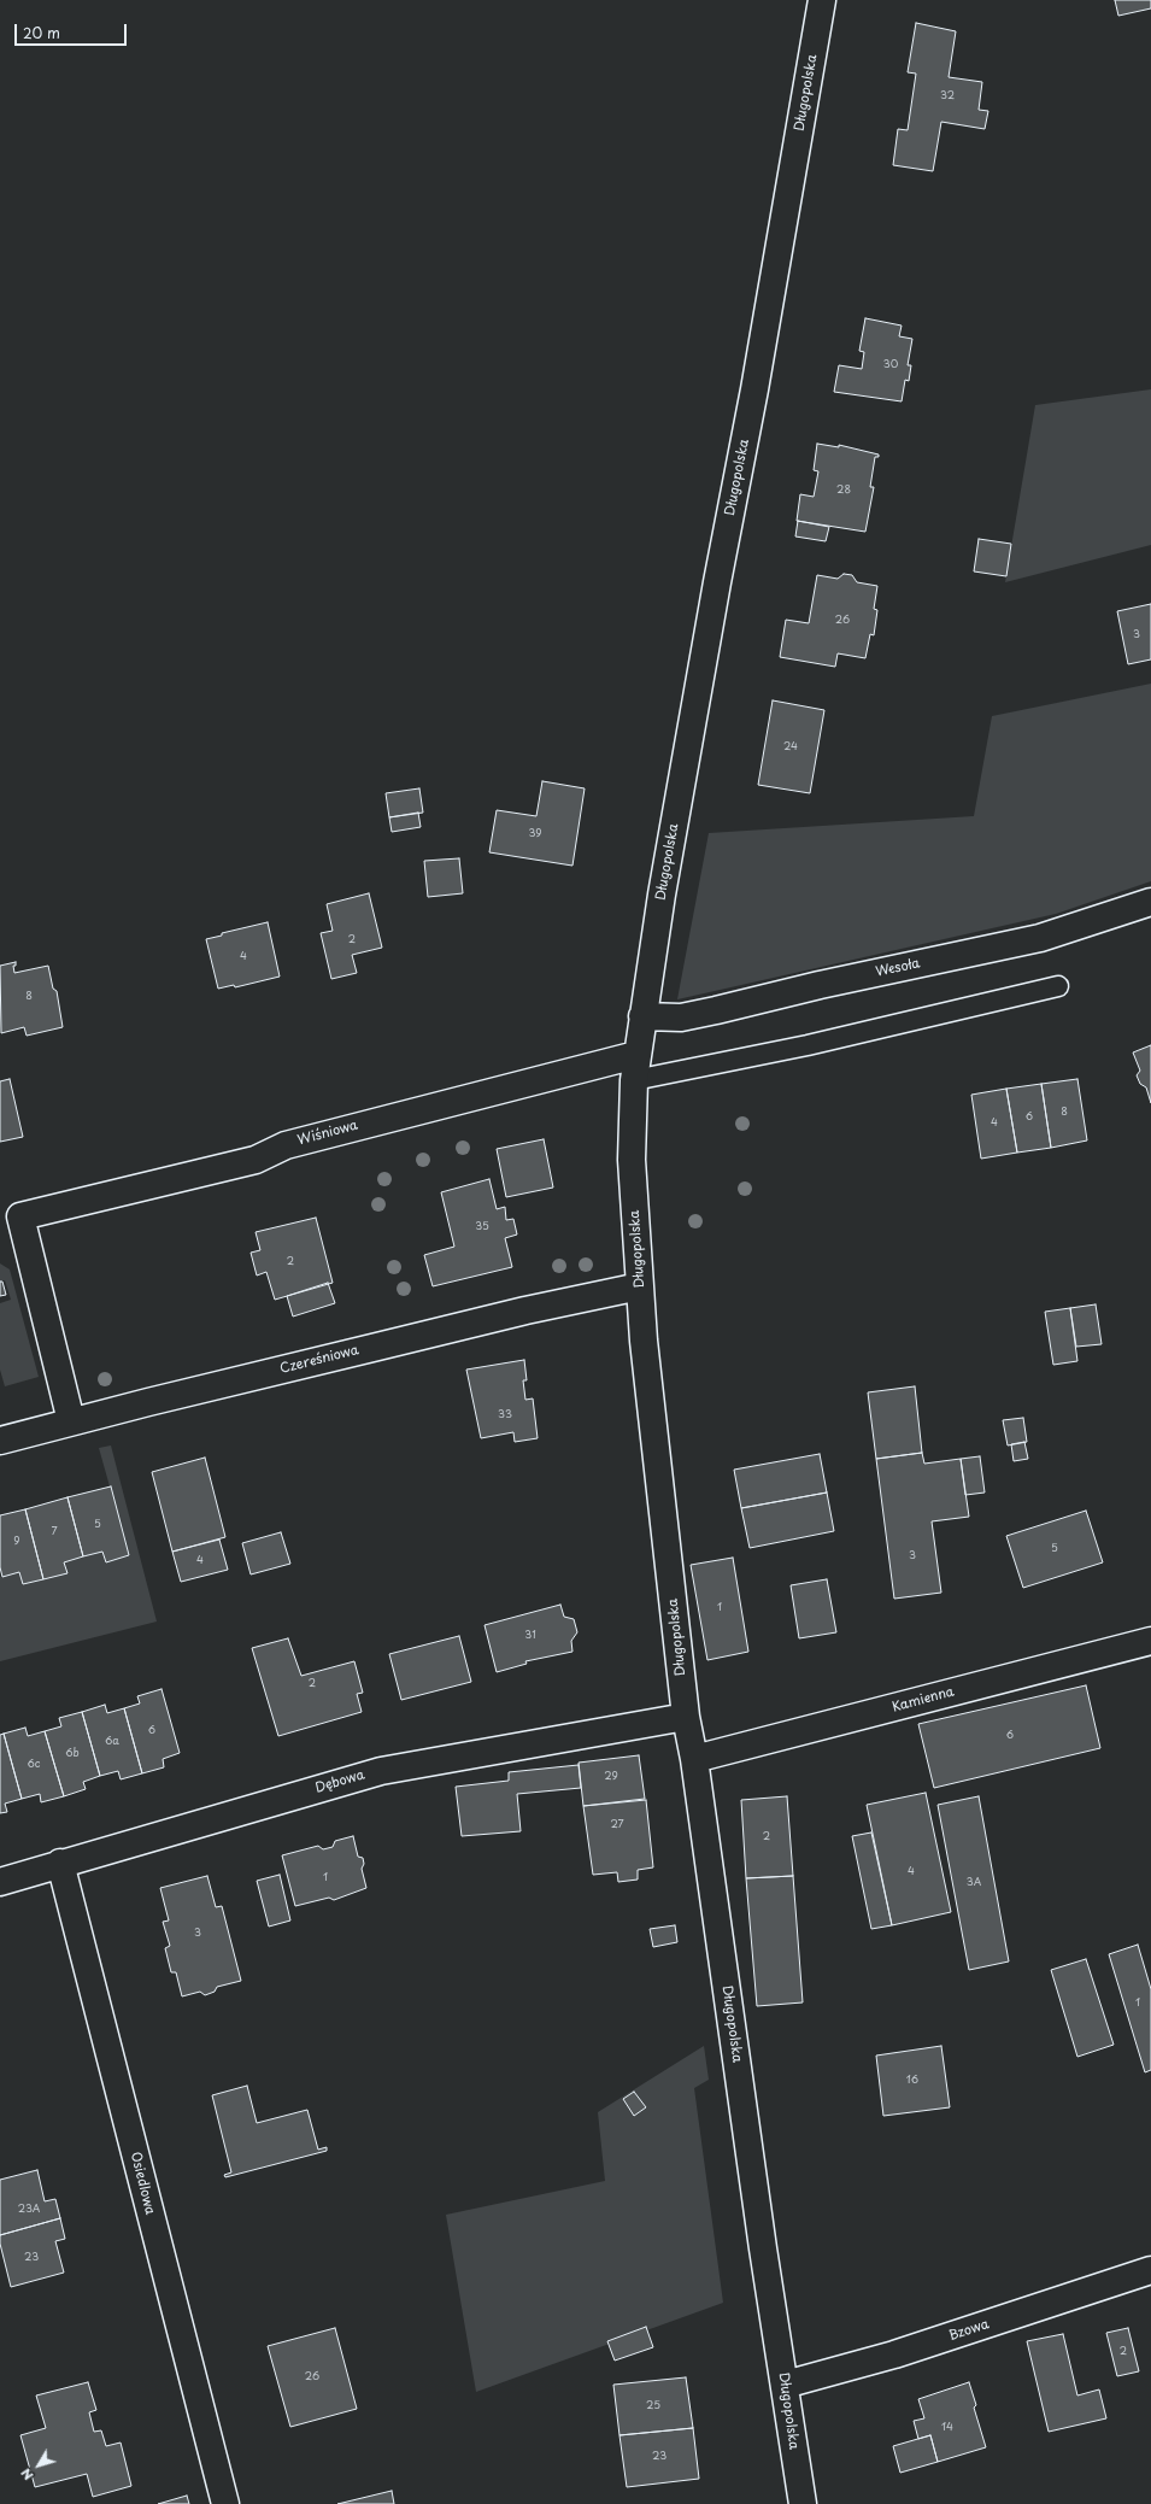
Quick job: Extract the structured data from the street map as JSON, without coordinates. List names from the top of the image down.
{
  "streets": {
    "street": [
      "Długopolska",
      "Wesoła",
      "Wiśniowa",
      "Czereśniowa",
      "Kamienna",
      "Dębowa",
      "Osiedlowa",
      "Bzowa"
    ]
  },
  "crossings": [
    ["Długopolska", "Wesoła"],
    ["Długopolska", "Wiśniowa"],
    ["Długopolska", "Czereśniowa"],
    ["Długopolska", "Kamienna"],
    ["Długopolska", "Dębowa"],
    ["Długopolska", "Bzowa"],
    ["Wiśniowa", "Czereśniowa"],
    ["Dębowa", "Osiedlowa"]
  ],
  "house_numbers": [
    "32",
    "30",
    "28",
    "26",
    "3",
    "24",
    "39",
    "2",
    "4",
    "8",
    "8",
    "6",
    "4",
    "35",
    "2",
    "33",
    "5",
    "7",
    "9",
    "5",
    "3",
    "4",
    "1",
    "31",
    "2",
    "6",
    "6",
    "6a",
    "6b",
    "6c",
    "29",
    "27",
    "2",
    "4",
    "1",
    "3A",
    "3",
    "1",
    "16",
    "23A",
    "23",
    "2",
    "26",
    "25",
    "14",
    "23"
  ],
  "scale_bar": "20 m",
  "north": "bottom left"
}
